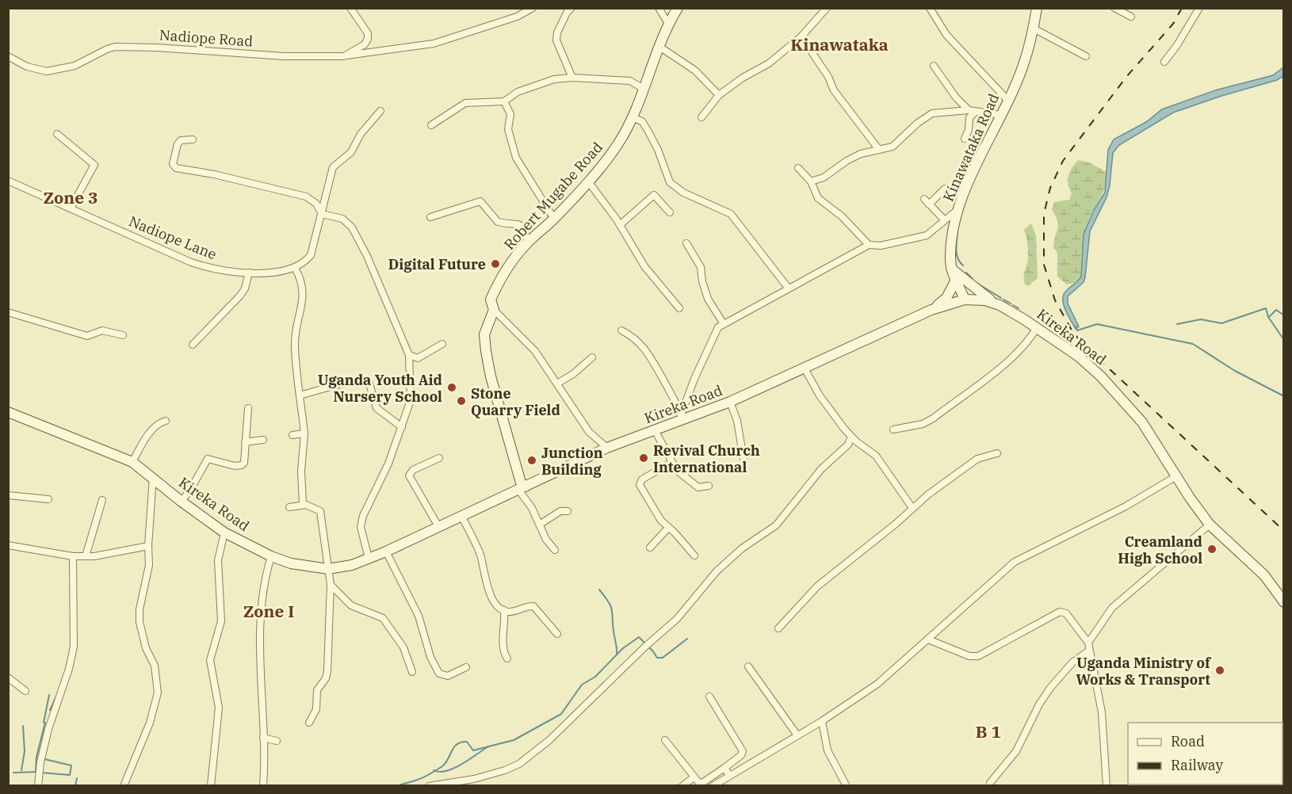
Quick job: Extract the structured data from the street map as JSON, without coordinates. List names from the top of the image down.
{
  "streets": {
    "main road": ["Kinawataka Road", "Robert Mugabe Road", "Kireka Road"],
    "street": ["Nadiope Road", "Nadiope Lane"]
  },
  "crossings": [
    ["Kinawataka Road", "Kireka Road"],
    ["Robert Mugabe Road", "Kireka Road"]
  ],
  "districts": [
    "Kinawataka",
    "Zone 3",
    "Zone I",
    "B 1"
  ],
  "places": [
    "Digital Future",
    "Uganda Youth Aid Nursery School",
    "Stone Quarry Field",
    "Revival Church International",
    "Junction Building",
    "Creamland High School",
    "Uganda Ministry of Works & Transport"
  ],
  "legend": ["Road", "Railway"]
}
